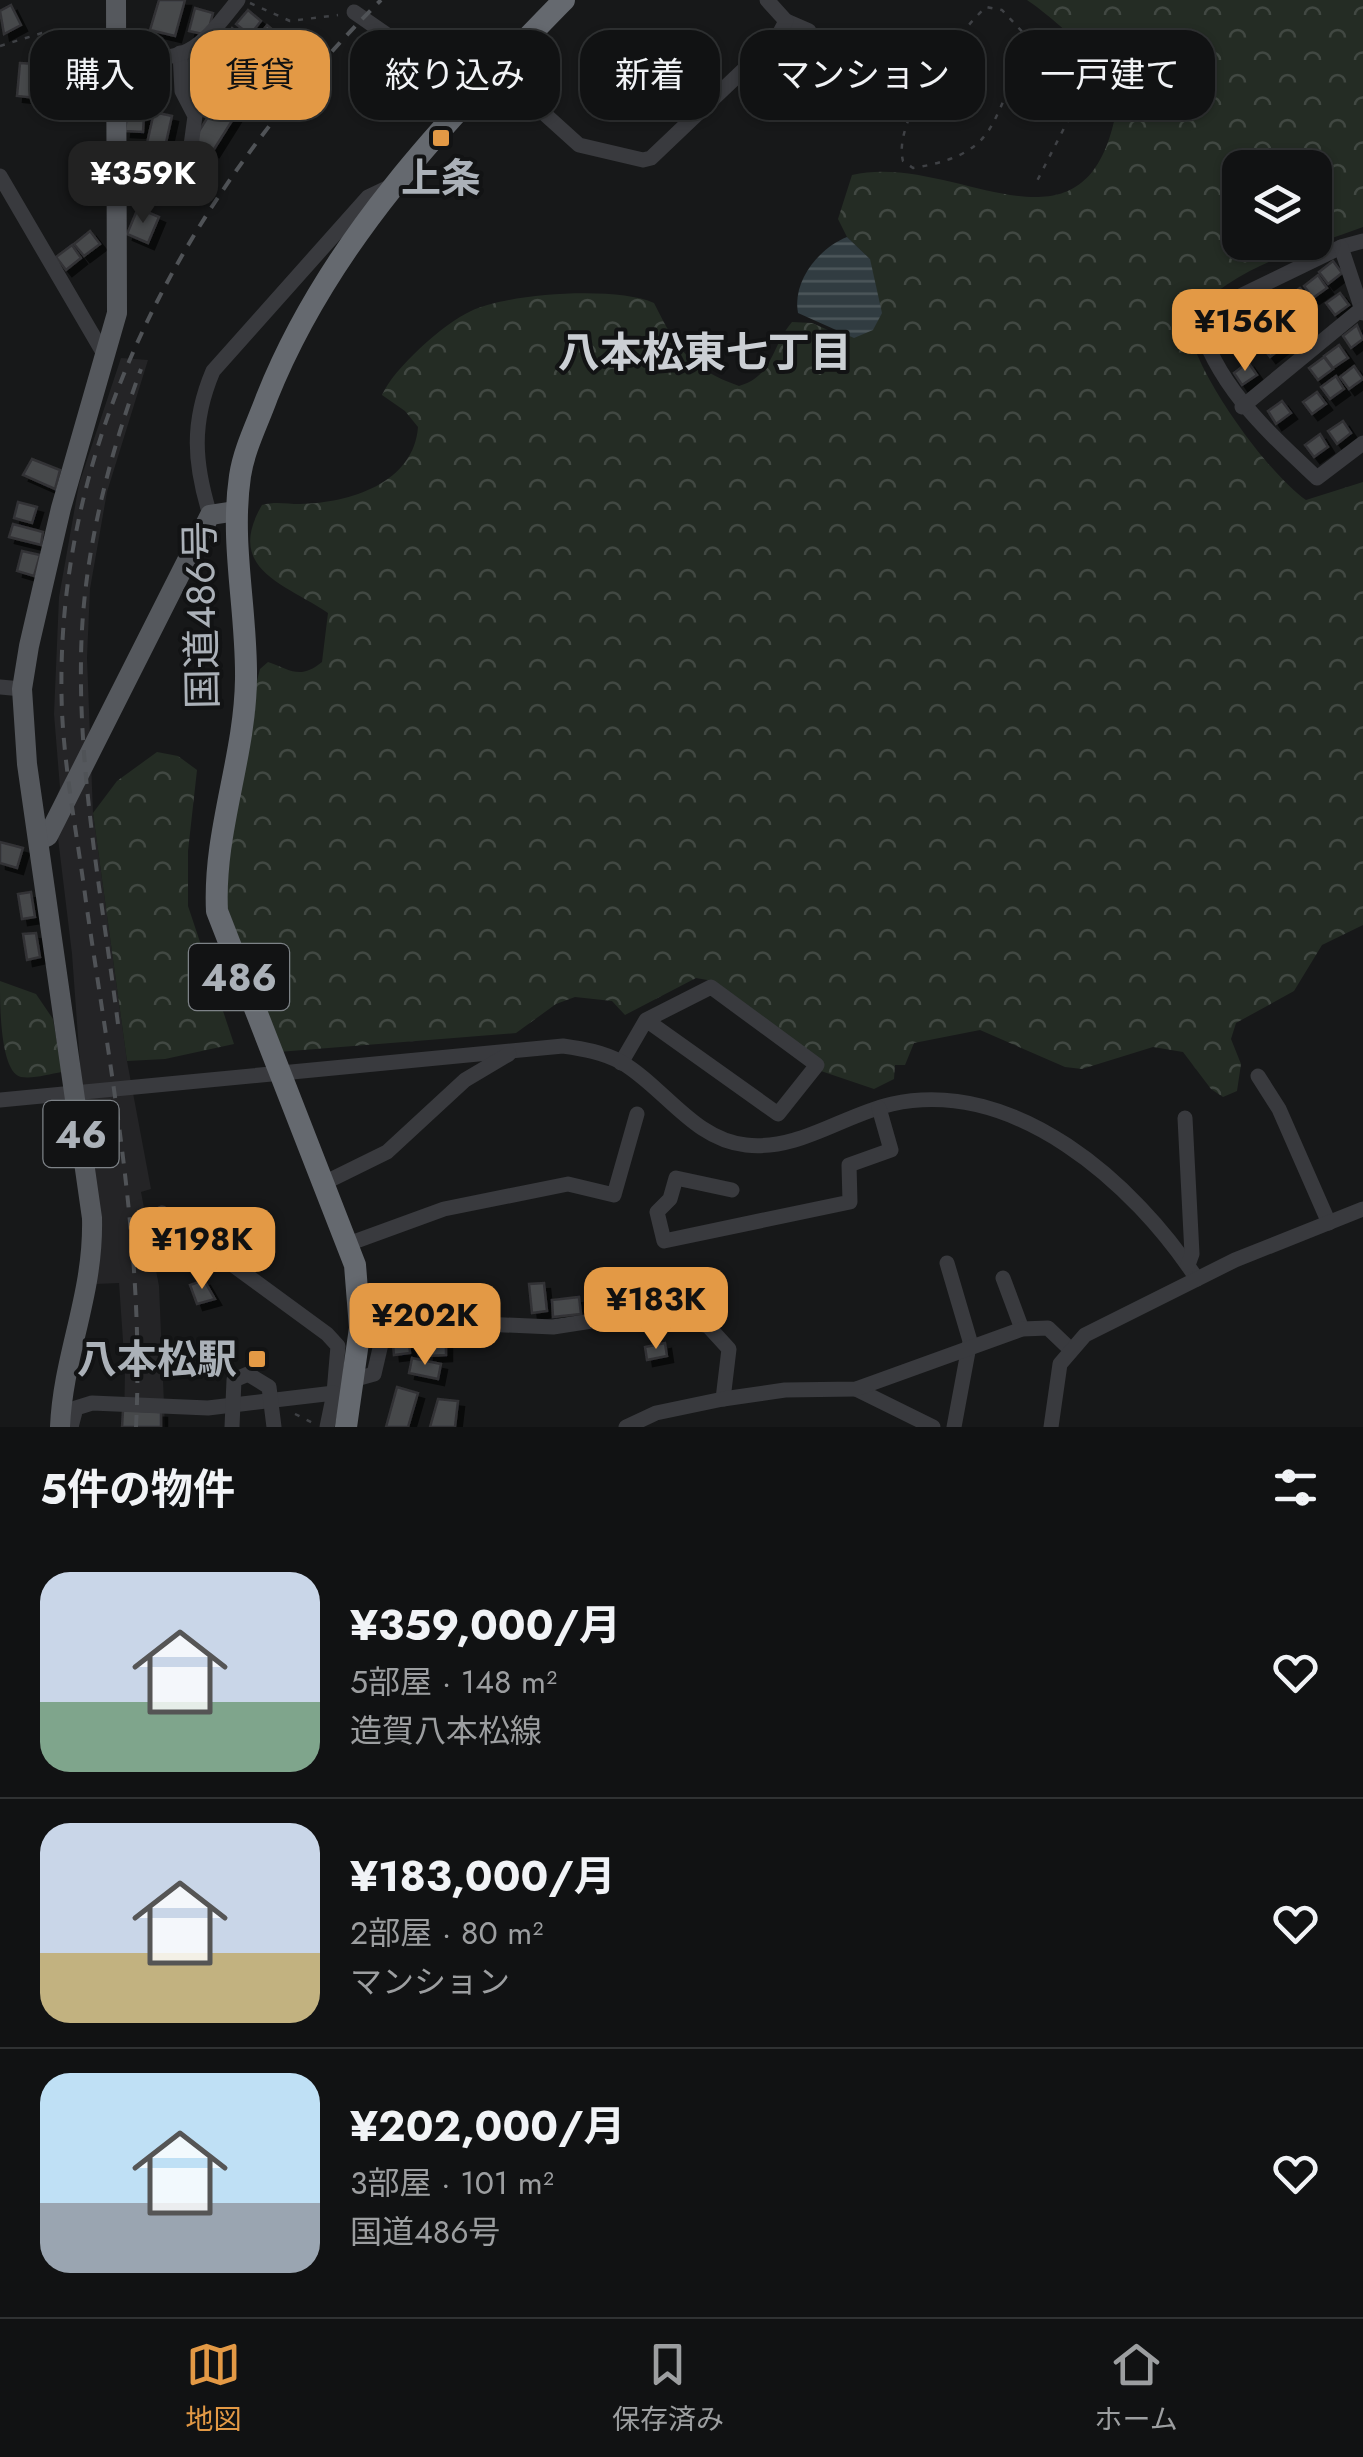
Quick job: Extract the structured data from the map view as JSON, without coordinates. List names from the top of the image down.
{
  "streets": {
    "highway": ["国道486号", "486"],
    "main road": ["46"]
  },
  "districts": ["八本松東七丁目"],
  "places": {
    "transit": ["上条", "八本松駅"]
  },
  "page": {
    "chip": [
      "購入",
      "賃貸",
      "絞り込み",
      "新着",
      "マンション",
      "一戸建て"
    ],
    "price": [
      "¥359K",
      "¥156K",
      "¥198K",
      "¥183K",
      "¥202K"
    ],
    "heading": "5件の物件",
    "list": [
      {
        "name": "¥359,000/月",
        "note": "5部屋 · 148 m² · 造賀八本松線"
      },
      {
        "name": "¥183,000/月",
        "note": "2部屋 · 80 m² · マンション"
      },
      {
        "name": "¥202,000/月",
        "note": "3部屋 · 101 m² · 国道486号"
      }
    ],
    "tabs": ["地図", "保存済み", "ホーム"]
  }
}
